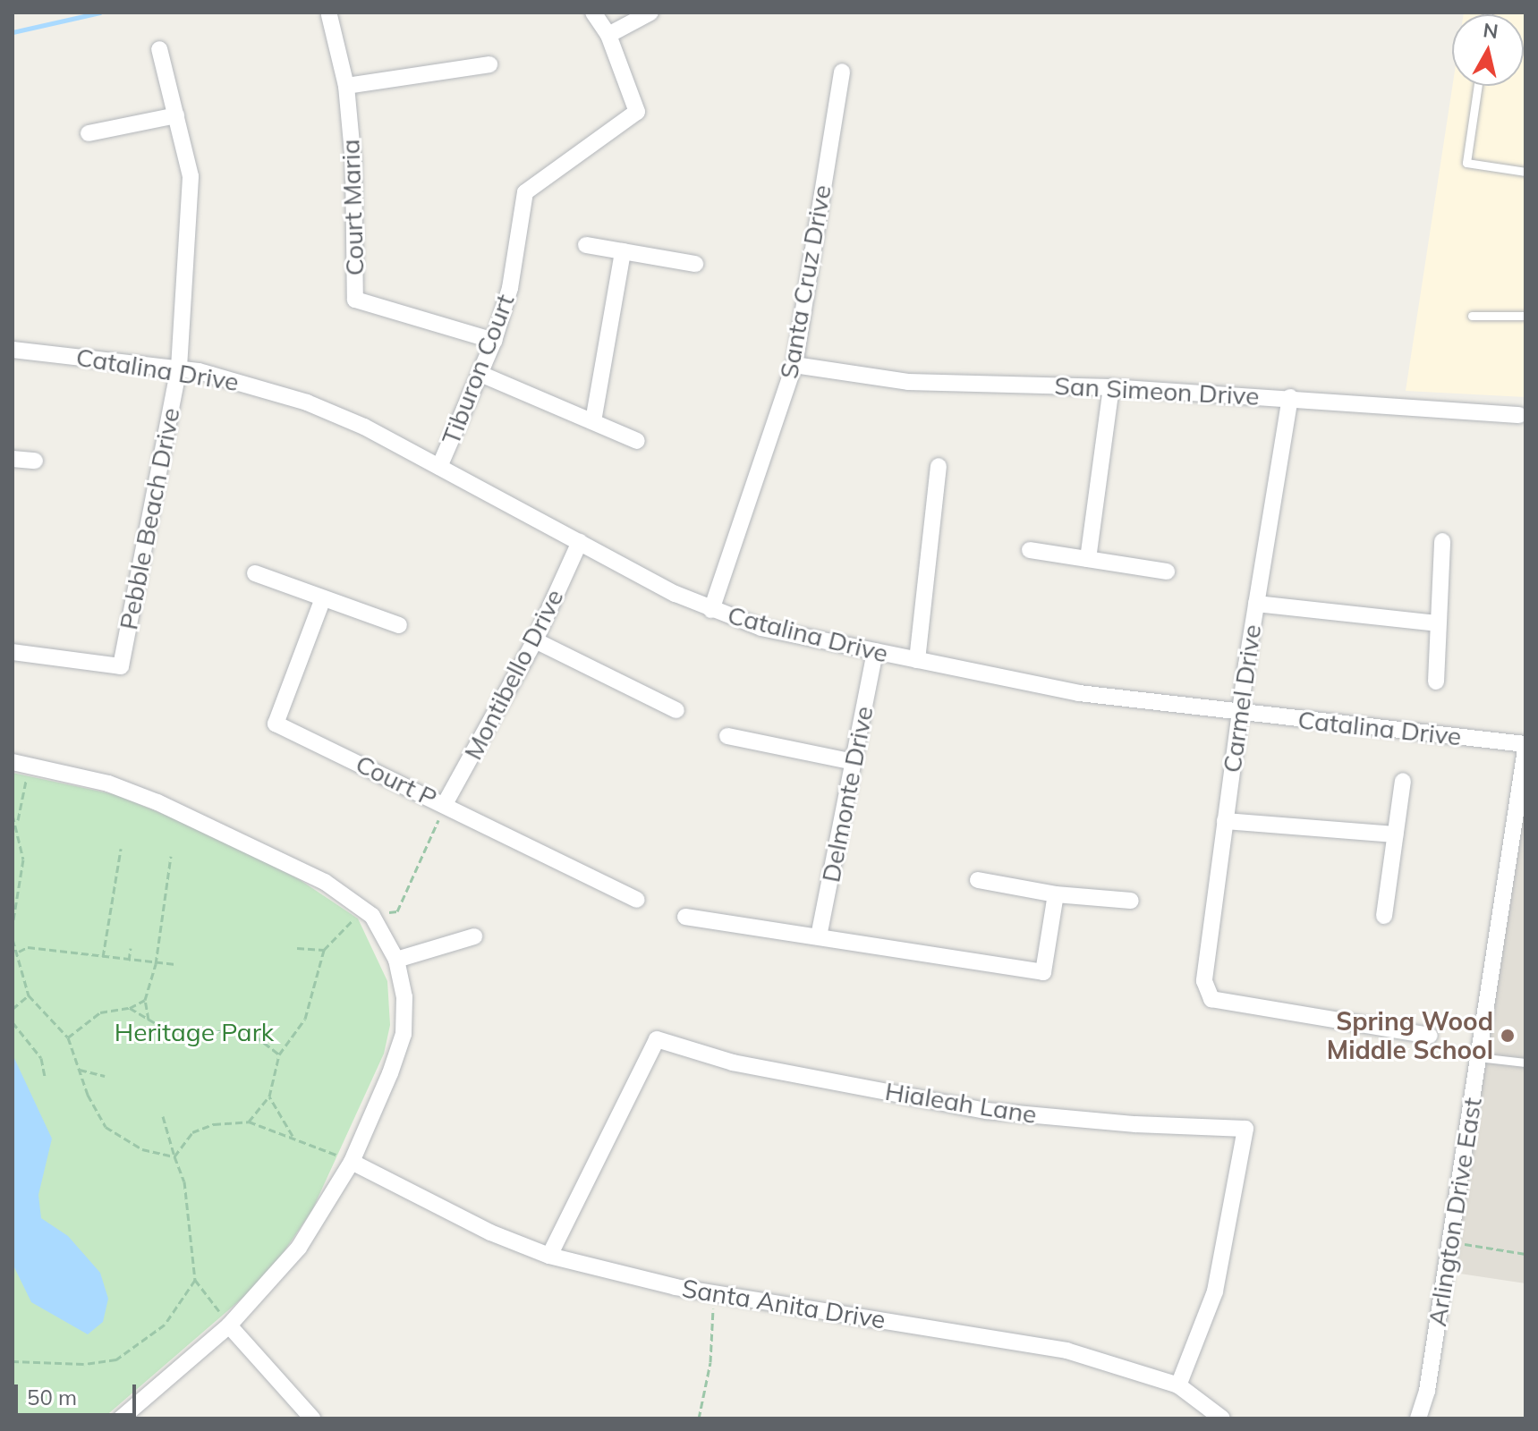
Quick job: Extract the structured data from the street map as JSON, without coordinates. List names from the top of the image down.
{
  "streets": {
    "street": [
      "Court Maria",
      "Santa Cruz Drive",
      "Catalina Drive",
      "Tiburon Court",
      "San Simeon Drive",
      "Pebble Beach Drive",
      "Montibello Drive",
      "Carmel Drive",
      "Court P",
      "Delmonte Drive",
      "Hialeah Lane",
      "Arlington Drive East",
      "Santa Anita Drive"
    ]
  },
  "crossings": [
    ["Court Maria", "Tiburon Court"],
    ["Santa Cruz Drive", "Catalina Drive"],
    ["Santa Cruz Drive", "San Simeon Drive"],
    ["Catalina Drive", "Tiburon Court"],
    ["Catalina Drive", "Pebble Beach Drive"],
    ["Catalina Drive", "Montibello Drive"],
    ["Catalina Drive", "Carmel Drive"],
    ["Catalina Drive", "Delmonte Drive"],
    ["Catalina Drive", "Arlington Drive East"],
    ["San Simeon Drive", "Carmel Drive"],
    ["Montibello Drive", "Court P"],
    ["Hialeah Lane", "Santa Anita Drive"]
  ],
  "parks": ["Heritage Park"],
  "places": ["Spring Wood Middle School"],
  "scale_bar": "50 m",
  "north": "top"
}
